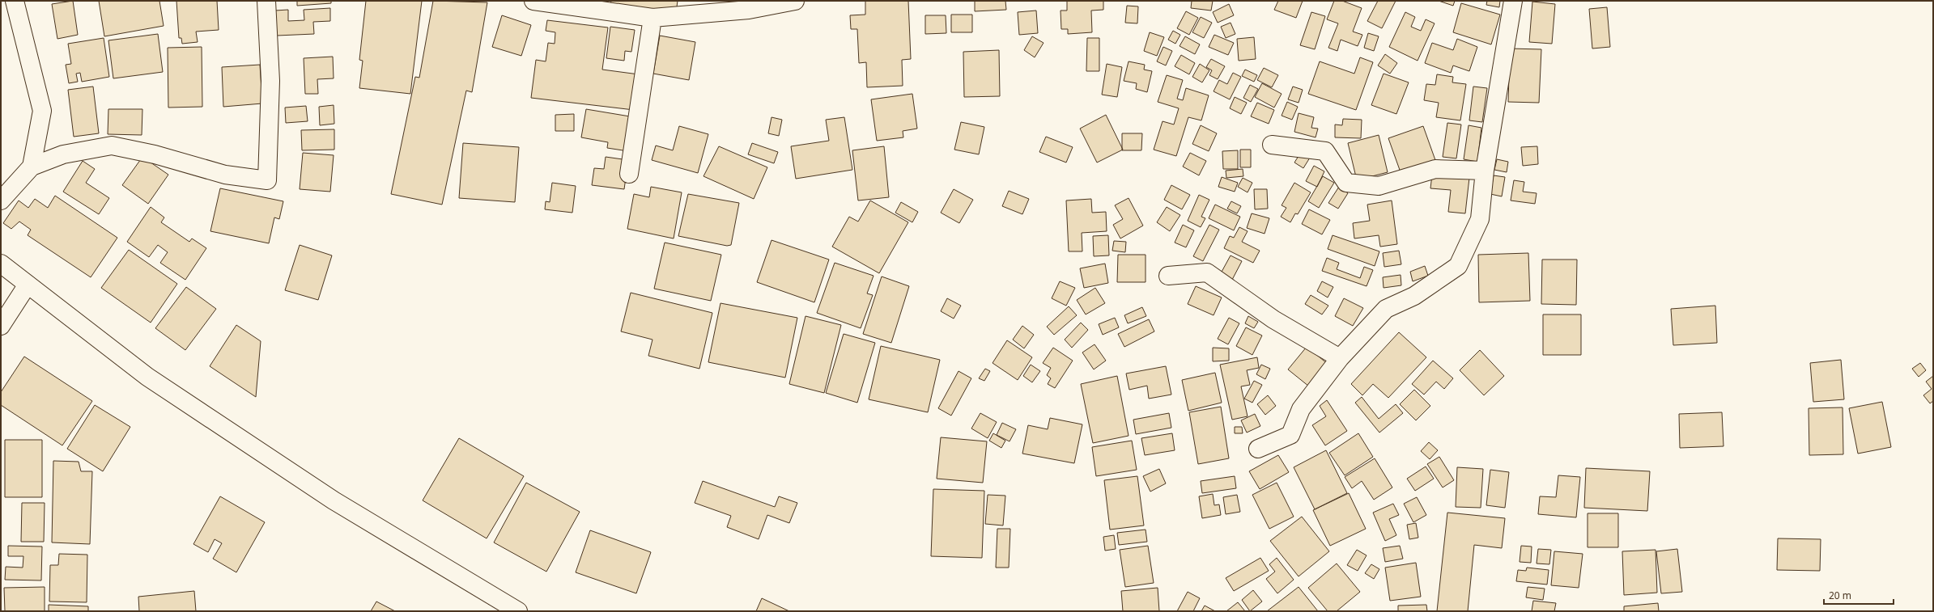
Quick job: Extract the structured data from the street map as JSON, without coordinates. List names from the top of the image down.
{
  "scale_bar": "20 m"
}
